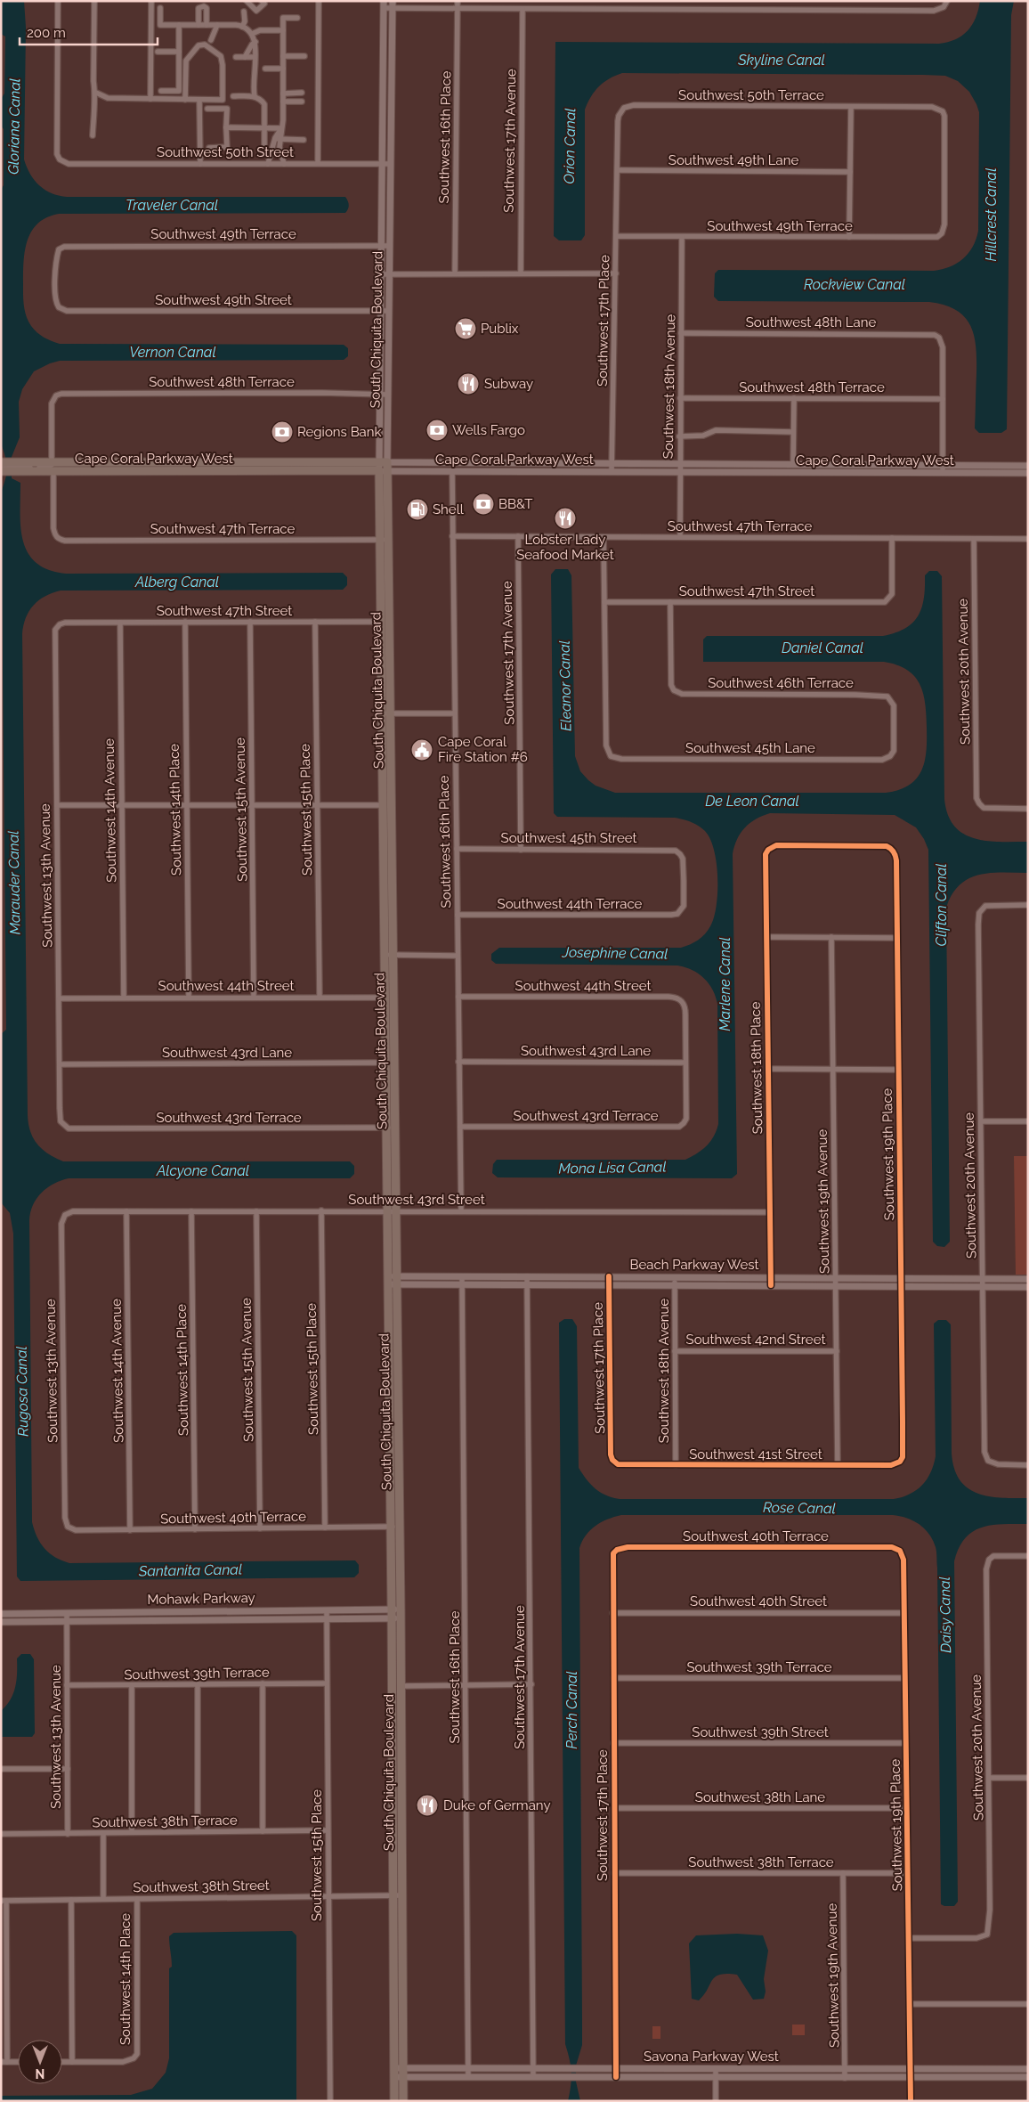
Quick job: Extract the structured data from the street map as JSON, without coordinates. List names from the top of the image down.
{
  "streets": {
    "main road": ["South Chiquita Boulevard", "Cape Coral Parkway West"],
    "street": [
      "Southwest 50th Terrace",
      "Southwest 16th Place",
      "Southwest 17th Avenue",
      "Southwest 50th Street",
      "Southwest 49th Lane",
      "Southwest 49th Terrace",
      "Southwest 49th Street",
      "Southwest 17th Place",
      "Southwest 48th Lane",
      "Southwest 48th Terrace",
      "Southwest 18th Avenue",
      "Southwest 47th Terrace",
      "Southwest 47th Street",
      "Southwest 20th Avenue",
      "Southwest 46th Terrace",
      "Southwest 45th Lane",
      "Southwest 14th Place",
      "Southwest 15th Avenue",
      "Southwest 15th Place",
      "Southwest 14th Avenue",
      "Southwest 45th Street",
      "Southwest 13th Avenue",
      "Southwest 44th Terrace",
      "Southwest 44th Street",
      "Southwest 43rd Lane",
      "Southwest 18th Place",
      "Southwest 43rd Terrace",
      "Southwest 19th Place",
      "Southwest 43rd Street",
      "Southwest 19th Avenue",
      "Beach Parkway West",
      "Southwest 42nd Street",
      "Southwest 41st Street",
      "Southwest 40th Terrace",
      "Mohawk Parkway",
      "Southwest 40th Street",
      "Southwest 39th Terrace",
      "Southwest 39th Street",
      "Southwest 38th Lane",
      "Southwest 38th Terrace",
      "Southwest 38th Street",
      "Savona Parkway West"
    ]
  },
  "crossings": [
    ["Southwest 50th Terrace", "Southwest 49th Lane"],
    ["Southwest 50th Terrace", "Southwest 49th Terrace"],
    ["Southwest 50th Terrace", "Southwest 17th Place"],
    ["Southwest 16th Place", "Cape Coral Parkway West"],
    ["Southwest 16th Place", "Southwest 47th Terrace"],
    ["Southwest 16th Place", "Southwest 45th Street"],
    ["Southwest 16th Place", "Southwest 44th Terrace"],
    ["Southwest 16th Place", "Southwest 44th Street"],
    ["Southwest 16th Place", "Southwest 43rd Lane"],
    ["Southwest 16th Place", "Southwest 43rd Terrace"],
    ["Southwest 16th Place", "Southwest 43rd Street"],
    ["Southwest 16th Place", "Beach Parkway West"],
    ["Southwest 16th Place", "Savona Parkway West"],
    ["Southwest 17th Avenue", "Southwest 47th Terrace"],
    ["Southwest 17th Avenue", "Southwest 45th Street"],
    ["Southwest 17th Avenue", "Beach Parkway West"],
    ["Southwest 17th Avenue", "Savona Parkway West"],
    ["Southwest 50th Street", "South Chiquita Boulevard"],
    ["Southwest 49th Lane", "Southwest 17th Place"],
    ["Southwest 49th Terrace", "Southwest 49th Street"],
    ["Southwest 49th Terrace", "Southwest 17th Place"],
    ["Southwest 49th Terrace", "South Chiquita Boulevard"],
    ["Southwest 49th Terrace", "Southwest 18th Avenue"],
    ["Southwest 49th Street", "South Chiquita Boulevard"],
    ["Southwest 17th Place", "Cape Coral Parkway West"],
    ["Southwest 17th Place", "Beach Parkway West"],
    ["Southwest 17th Place", "Southwest 41st Street"],
    ["Southwest 17th Place", "Southwest 40th Terrace"],
    ["Southwest 17th Place", "Southwest 40th Street"],
    ["Southwest 17th Place", "Southwest 39th Terrace"],
    ["Southwest 17th Place", "Southwest 39th Street"],
    ["Southwest 17th Place", "Southwest 38th Lane"],
    ["Southwest 17th Place", "Southwest 38th Terrace"],
    ["Southwest 17th Place", "Savona Parkway West"],
    ["Southwest 48th Lane", "Southwest 48th Terrace"],
    ["Southwest 48th Lane", "Southwest 18th Avenue"],
    ["South Chiquita Boulevard", "Southwest 48th Terrace"],
    ["South Chiquita Boulevard", "Cape Coral Parkway West"],
    ["South Chiquita Boulevard", "Southwest 47th Terrace"],
    ["South Chiquita Boulevard", "Southwest 47th Street"],
    ["South Chiquita Boulevard", "Southwest 44th Street"],
    ["South Chiquita Boulevard", "Southwest 43rd Lane"],
    ["South Chiquita Boulevard", "Southwest 43rd Terrace"],
    ["South Chiquita Boulevard", "Southwest 43rd Street"],
    ["South Chiquita Boulevard", "Beach Parkway West"],
    ["South Chiquita Boulevard", "Southwest 40th Terrace"],
    ["South Chiquita Boulevard", "Mohawk Parkway"],
    ["South Chiquita Boulevard", "Southwest 38th Street"],
    ["South Chiquita Boulevard", "Savona Parkway West"],
    ["Southwest 48th Terrace", "Southwest 18th Avenue"],
    ["Southwest 48th Terrace", "Cape Coral Parkway West"],
    ["Southwest 48th Terrace", "Southwest 47th Terrace"],
    ["Southwest 18th Avenue", "Cape Coral Parkway West"],
    ["Southwest 18th Avenue", "Southwest 47th Terrace"],
    ["Southwest 18th Avenue", "Beach Parkway West"],
    ["Southwest 18th Avenue", "Southwest 42nd Street"],
    ["Southwest 18th Avenue", "Southwest 41st Street"],
    ["Cape Coral Parkway West", "Southwest 47th Terrace"],
    ["Southwest 47th Terrace", "Southwest 47th Street"],
    ["Southwest 47th Terrace", "Southwest 20th Avenue"],
    ["Southwest 47th Street", "Southwest 46th Terrace"],
    ["Southwest 47th Street", "Southwest 45th Lane"],
    ["Southwest 47th Street", "Southwest 14th Place"],
    ["Southwest 47th Street", "Southwest 15th Avenue"],
    ["Southwest 47th Street", "Southwest 15th Place"],
    ["Southwest 47th Street", "Southwest 14th Avenue"],
    ["Southwest 47th Street", "Southwest 13th Avenue"],
    ["Southwest 20th Avenue", "Southwest 19th Place"],
    ["Southwest 20th Avenue", "Beach Parkway West"],
    ["Southwest 46th Terrace", "Southwest 45th Lane"],
    ["Southwest 14th Place", "Southwest 44th Street"],
    ["Southwest 14th Place", "Southwest 43rd Street"],
    ["Southwest 14th Place", "Southwest 40th Terrace"],
    ["Southwest 14th Place", "Southwest 38th Street"],
    ["Southwest 15th Avenue", "Southwest 44th Street"],
    ["Southwest 15th Avenue", "Southwest 43rd Street"],
    ["Southwest 15th Avenue", "Southwest 40th Terrace"],
    ["Southwest 15th Place", "Southwest 44th Street"],
    ["Southwest 15th Place", "Southwest 43rd Street"],
    ["Southwest 15th Place", "Southwest 40th Terrace"],
    ["Southwest 15th Place", "Mohawk Parkway"],
    ["Southwest 15th Place", "Southwest 39th Terrace"],
    ["Southwest 15th Place", "Southwest 38th Terrace"],
    ["Southwest 15th Place", "Southwest 38th Street"],
    ["Southwest 14th Avenue", "Southwest 44th Street"],
    ["Southwest 14th Avenue", "Southwest 43rd Street"],
    ["Southwest 14th Avenue", "Southwest 40th Terrace"],
    ["Southwest 45th Street", "Southwest 44th Terrace"],
    ["Southwest 13th Avenue", "Southwest 44th Street"],
    ["Southwest 13th Avenue", "Southwest 43rd Lane"],
    ["Southwest 13th Avenue", "Southwest 43rd Terrace"],
    ["Southwest 13th Avenue", "Southwest 43rd Street"],
    ["Southwest 13th Avenue", "Southwest 40th Terrace"],
    ["Southwest 13th Avenue", "Mohawk Parkway"],
    ["Southwest 13th Avenue", "Southwest 39th Terrace"],
    ["Southwest 13th Avenue", "Southwest 38th Terrace"],
    ["Southwest 44th Street", "Southwest 43rd Lane"],
    ["Southwest 44th Street", "Southwest 43rd Terrace"],
    ["Southwest 43rd Lane", "Southwest 43rd Terrace"],
    ["Southwest 18th Place", "Southwest 19th Place"],
    ["Southwest 18th Place", "Southwest 43rd Street"],
    ["Southwest 18th Place", "Beach Parkway West"],
    ["Southwest 19th Place", "Beach Parkway West"],
    ["Southwest 19th Place", "Southwest 41st Street"],
    ["Southwest 19th Place", "Southwest 40th Terrace"],
    ["Southwest 19th Place", "Southwest 40th Street"],
    ["Southwest 19th Place", "Southwest 39th Terrace"],
    ["Southwest 19th Place", "Southwest 39th Street"],
    ["Southwest 19th Place", "Southwest 38th Lane"],
    ["Southwest 19th Place", "Southwest 38th Terrace"],
    ["Southwest 19th Place", "Savona Parkway West"],
    ["Southwest 19th Avenue", "Beach Parkway West"],
    ["Southwest 19th Avenue", "Southwest 42nd Street"],
    ["Southwest 19th Avenue", "Southwest 41st Street"],
    ["Southwest 19th Avenue", "Southwest 38th Terrace"],
    ["Southwest 19th Avenue", "Savona Parkway West"]
  ],
  "water": [
    "Skyline Canal",
    "Gloriana Canal",
    "Orion Canal",
    "Traveler Canal",
    "Hillcrest Canal",
    "Rockview Canal",
    "Vernon Canal",
    "Alberg Canal",
    "Daniel Canal",
    "Eleanor Canal",
    "De Leon Canal",
    "Marauder Canal",
    "Clifton Canal",
    "Josephine Canal",
    "Marlene Canal",
    "Mona Lisa Canal",
    "Alcyone Canal",
    "Rugosa Canal",
    "Rose Canal",
    "Santanita Canal",
    "Daisy Canal",
    "Perch Canal"
  ],
  "places": {
    "supermarket": ["Publix"],
    "restaurant": ["Subway", "Lobster Lady Seafood Market", "Duke of Germany"],
    "bank": ["Wells Fargo", "Regions Bank", "BB&T"],
    "fuel station": ["Shell"],
    "public building": ["Cape Coral Fire Station #6"]
  },
  "scale_bar": "200 m",
  "north": "bottom"
}
